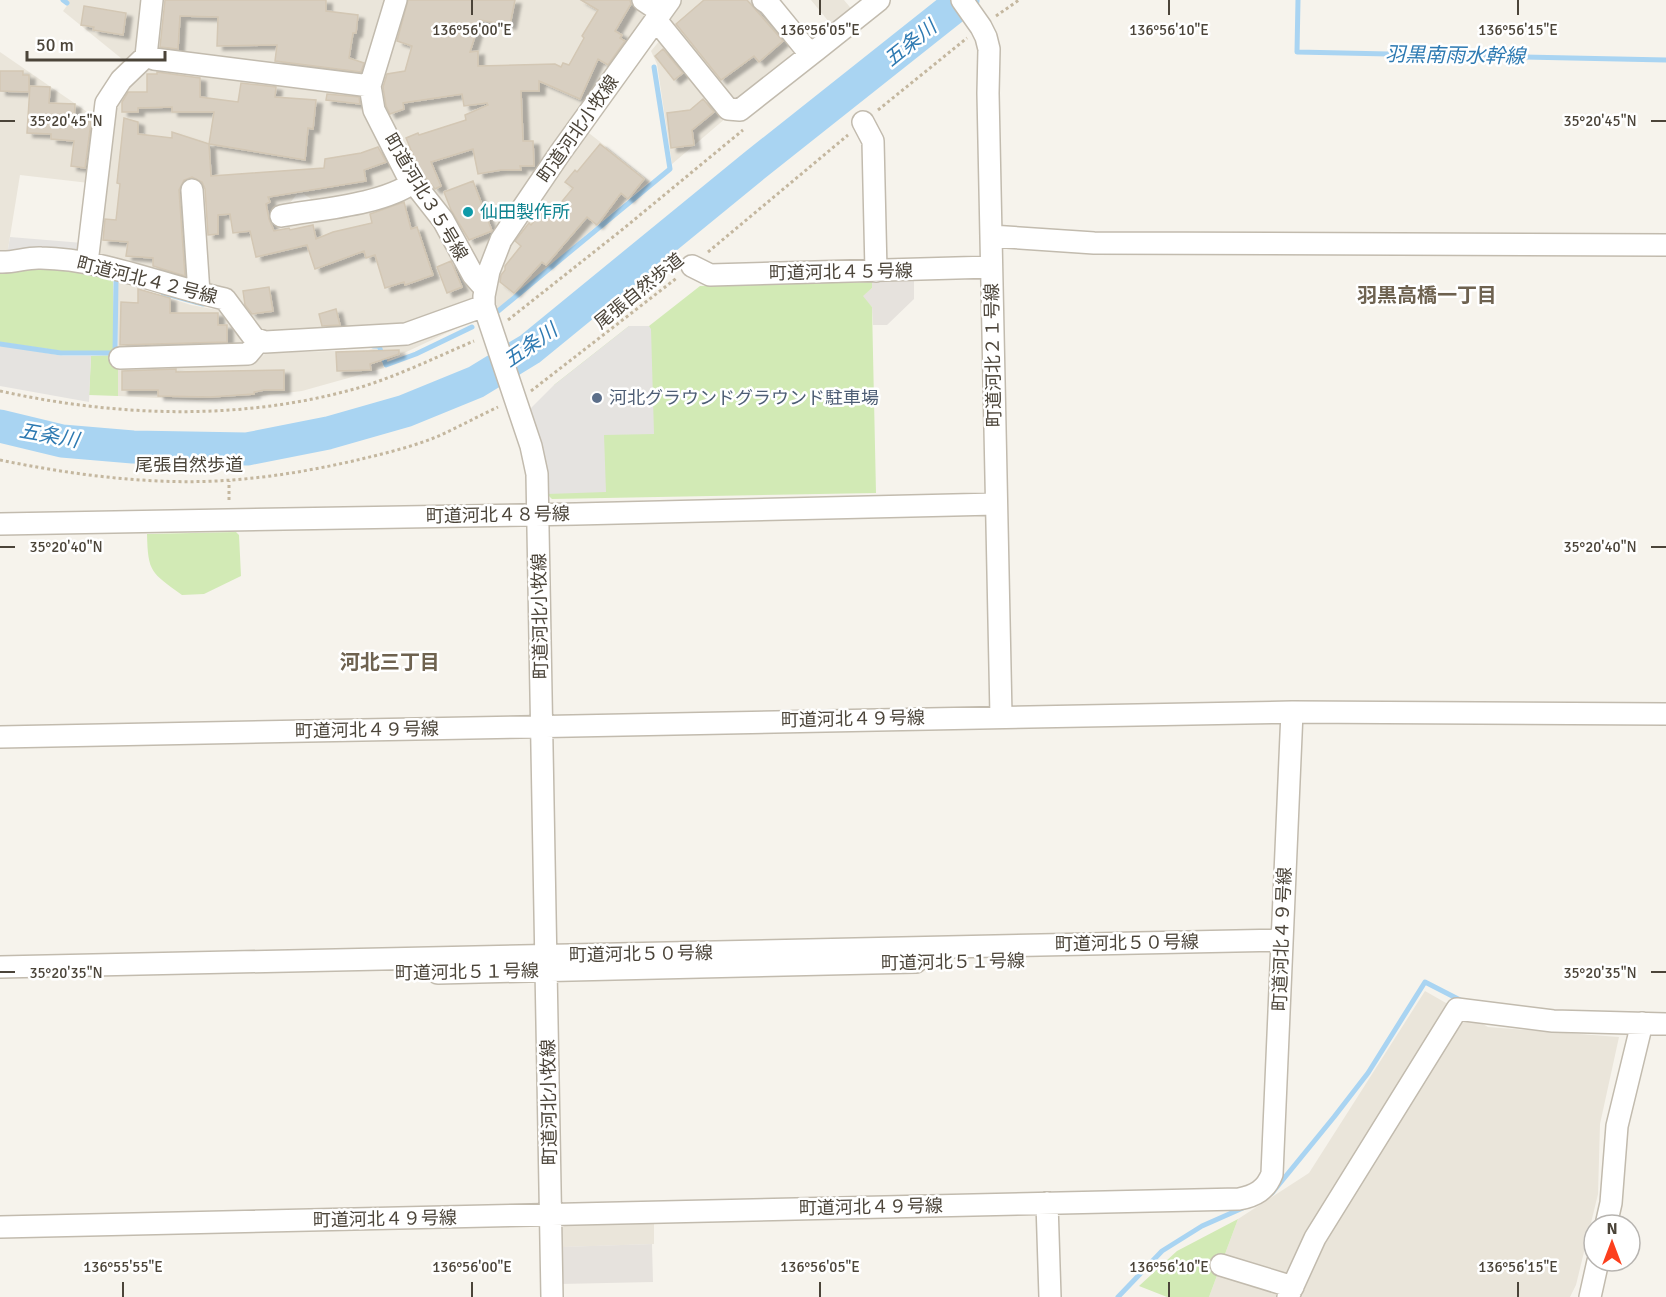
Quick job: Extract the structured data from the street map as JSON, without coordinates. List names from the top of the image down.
{
  "streets": {
    "street": [
      "町道河北小牧線",
      "町道河北３５号線",
      "町道河北４５号線",
      "町道河北４２号線",
      "町道河北２１号線",
      "町道河北４８号線",
      "町道河北４９号線",
      "町道河北５０号線",
      "町道河北５１号線"
    ],
    "path": ["尾張自然歩道"]
  },
  "crossings": [
    ["町道河北小牧線", "町道河北３５号線"],
    ["町道河北小牧線", "尾張自然歩道"],
    ["町道河北小牧線", "町道河北４８号線"],
    ["町道河北小牧線", "町道河北４９号線"],
    ["町道河北小牧線", "町道河北５０号線"],
    ["町道河北小牧線", "町道河北５１号線"],
    ["町道河北４５号線", "尾張自然歩道"],
    ["町道河北４５号線", "町道河北２１号線"],
    ["尾張自然歩道", "町道河北２１号線"],
    ["町道河北２１号線", "町道河北４８号線"],
    ["町道河北２１号線", "町道河北４９号線"],
    ["町道河北４９号線", "町道河北５０号線"],
    ["町道河北５０号線", "町道河北５１号線"]
  ],
  "districts": ["羽黒高橋一丁目", "河北三丁目"],
  "water": ["五条川", "羽黒南雨水幹線"],
  "places": ["仙田製作所", "河北グラウンドグラウンド駐車場"],
  "scale_bar": "50 m",
  "north": "top",
  "coordinates": [
    "136°56'00\"E",
    "136°56'05\"E",
    "136°56'10\"E",
    "136°56'15\"E",
    "35°20'45\"N",
    "35°20'40\"N",
    "35°20'35\"N",
    "136°55'55\"E"
  ]
}
